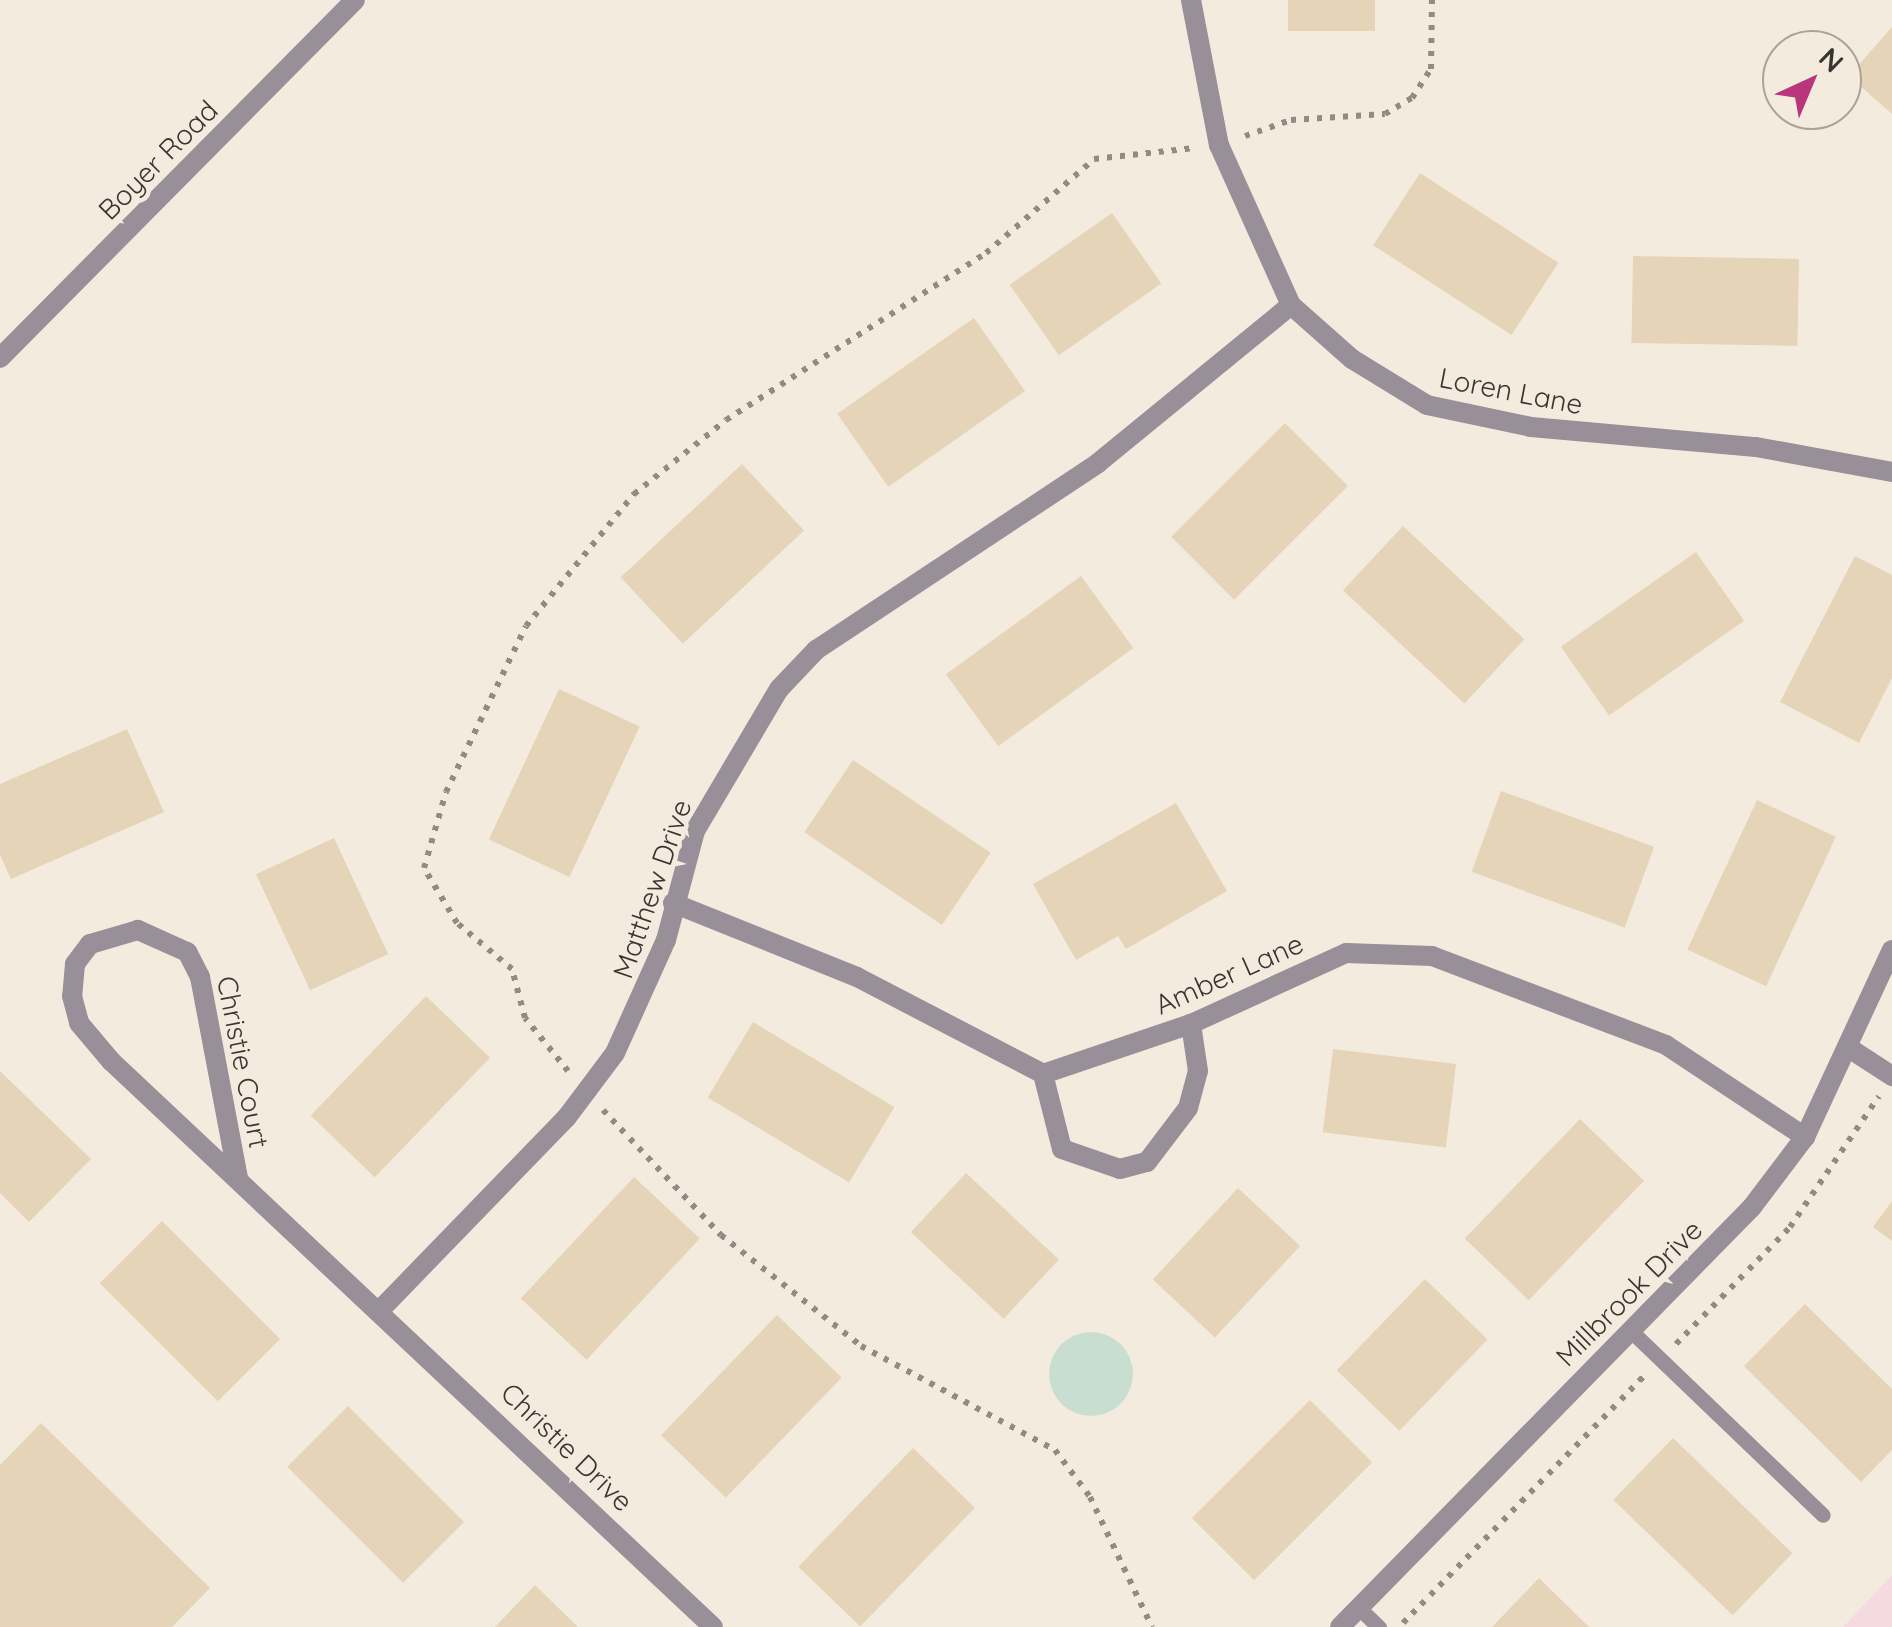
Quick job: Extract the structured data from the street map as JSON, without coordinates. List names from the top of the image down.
{
  "streets": {
    "street": [
      "Boyer Road",
      "Loren Lane",
      "Matthew Drive",
      "Amber Lane",
      "Christie Court",
      "Millbrook Drive",
      "Christie Drive"
    ]
  },
  "crossings": [
    ["Loren Lane", "Matthew Drive"],
    ["Matthew Drive", "Christie Court"],
    ["Matthew Drive", "Christie Drive"],
    ["Amber Lane", "Millbrook Drive"],
    ["Christie Court", "Christie Drive"]
  ],
  "north": "top right"
}
